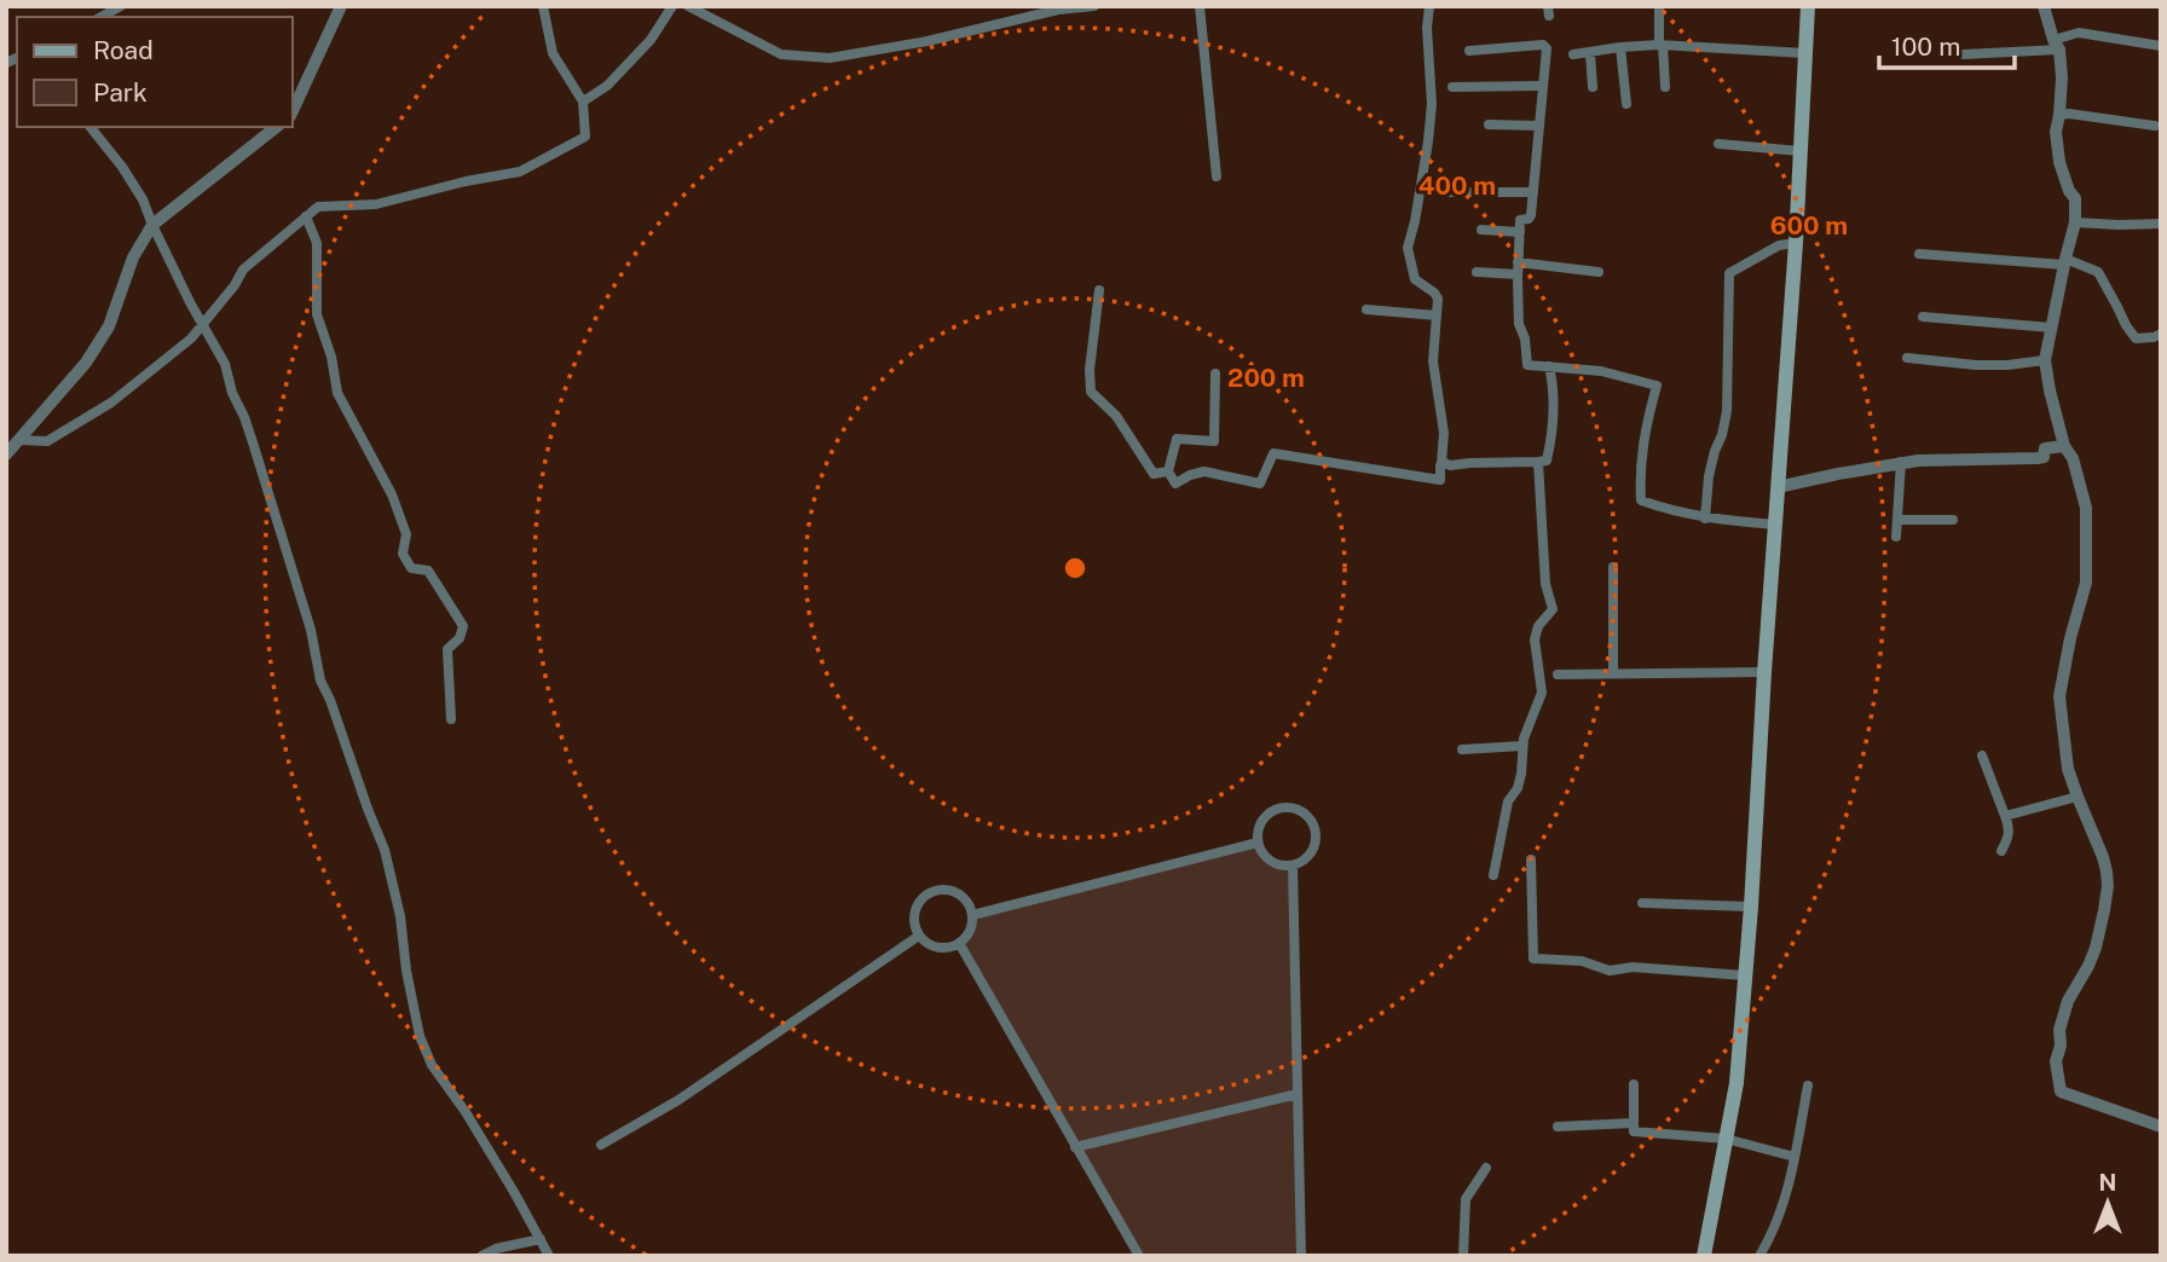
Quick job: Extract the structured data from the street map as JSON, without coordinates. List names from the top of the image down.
{
  "legend": ["Road", "Park"],
  "scale_bar": "100 m",
  "north": "top",
  "rings": ["400 m", "600 m", "200 m"]
}
